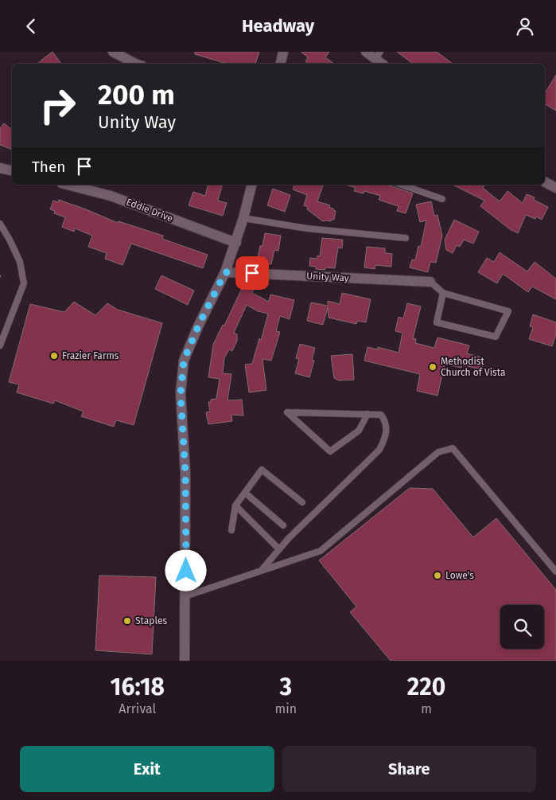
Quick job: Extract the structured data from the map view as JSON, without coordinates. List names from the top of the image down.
{
  "streets": {
    "street": ["Eddie Drive", "Unity Way"]
  },
  "places": [
    "Frazier Farms",
    "Methodist Church of Vista",
    "Lowe's",
    "Staples"
  ],
  "page": {
    "header": "Headway",
    "turn": ["200 m", "Unity Way"],
    "then": "Then",
    "eta": [
      "16:18",
      "Arrival",
      "3",
      "min",
      "220",
      "m"
    ],
    "buttons": ["Exit", "Share"]
  }
}
